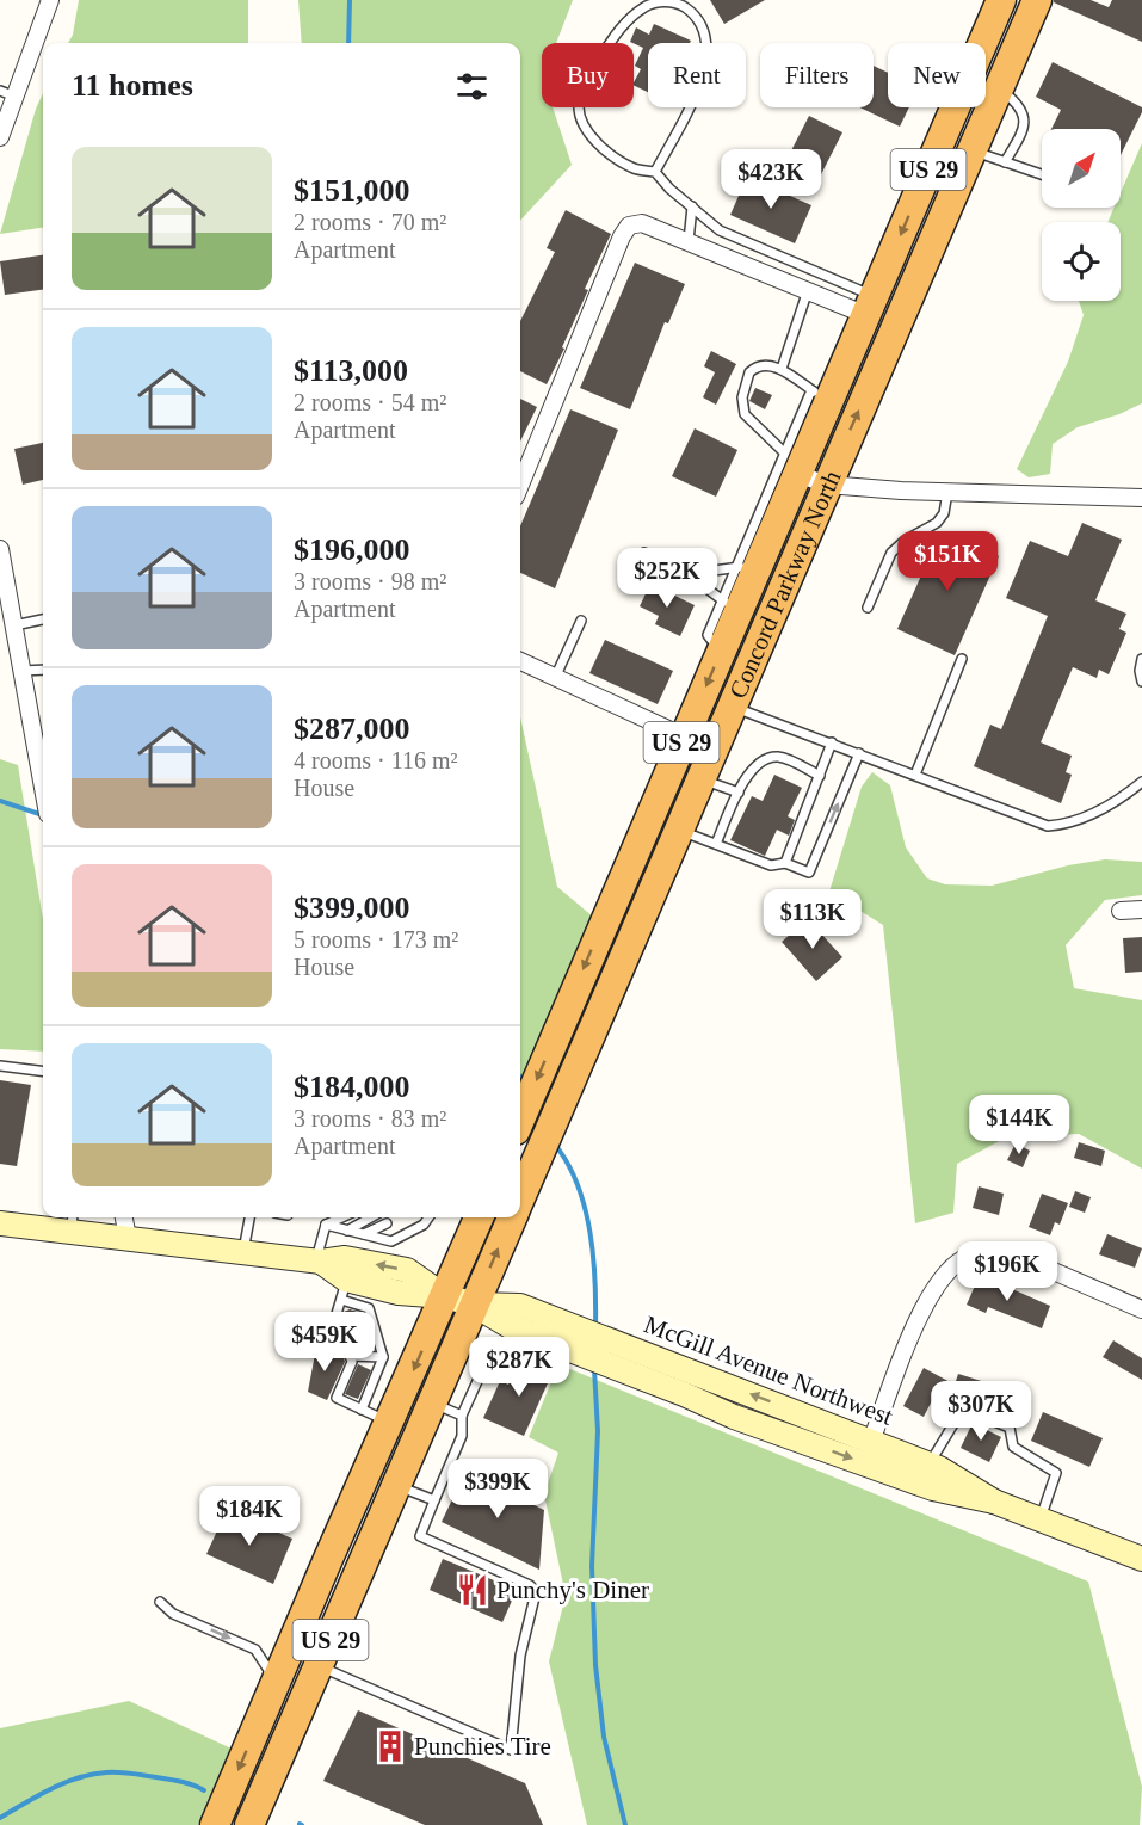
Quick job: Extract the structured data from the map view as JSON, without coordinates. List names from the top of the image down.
{
  "streets": {
    "highway": ["US 29", "Concord Parkway North"],
    "main road": ["McGill Avenue Northwest"]
  },
  "crossings": [
    ["US 29", "McGill Avenue Northwest"],
    ["Concord Parkway North", "McGill Avenue Northwest"]
  ],
  "places": {
    "restaurant": ["Punchy's Diner"],
    "building": ["Punchies Tire"]
  },
  "north": "top right",
  "page": {
    "chip": [
      "Buy",
      "Rent",
      "Filters",
      "New"
    ],
    "heading": "11 homes",
    "list": [
      {
        "name": "$151,000",
        "note": "2 rooms · 70 m² · Apartment"
      },
      {
        "name": "$113,000",
        "note": "2 rooms · 54 m² · Apartment"
      },
      {
        "name": "$196,000",
        "note": "3 rooms · 98 m² · Apartment"
      },
      {
        "name": "$287,000",
        "note": "4 rooms · 116 m² · House"
      },
      {
        "name": "$399,000",
        "note": "5 rooms · 173 m² · House"
      },
      {
        "name": "$184,000",
        "note": "3 rooms · 83 m² · Apartment"
      }
    ],
    "price": [
      "$423K",
      "$151K",
      "$252K",
      "$113K",
      "$144K",
      "$196K",
      "$459K",
      "$287K",
      "$307K",
      "$399K",
      "$184K"
    ]
  }
}
